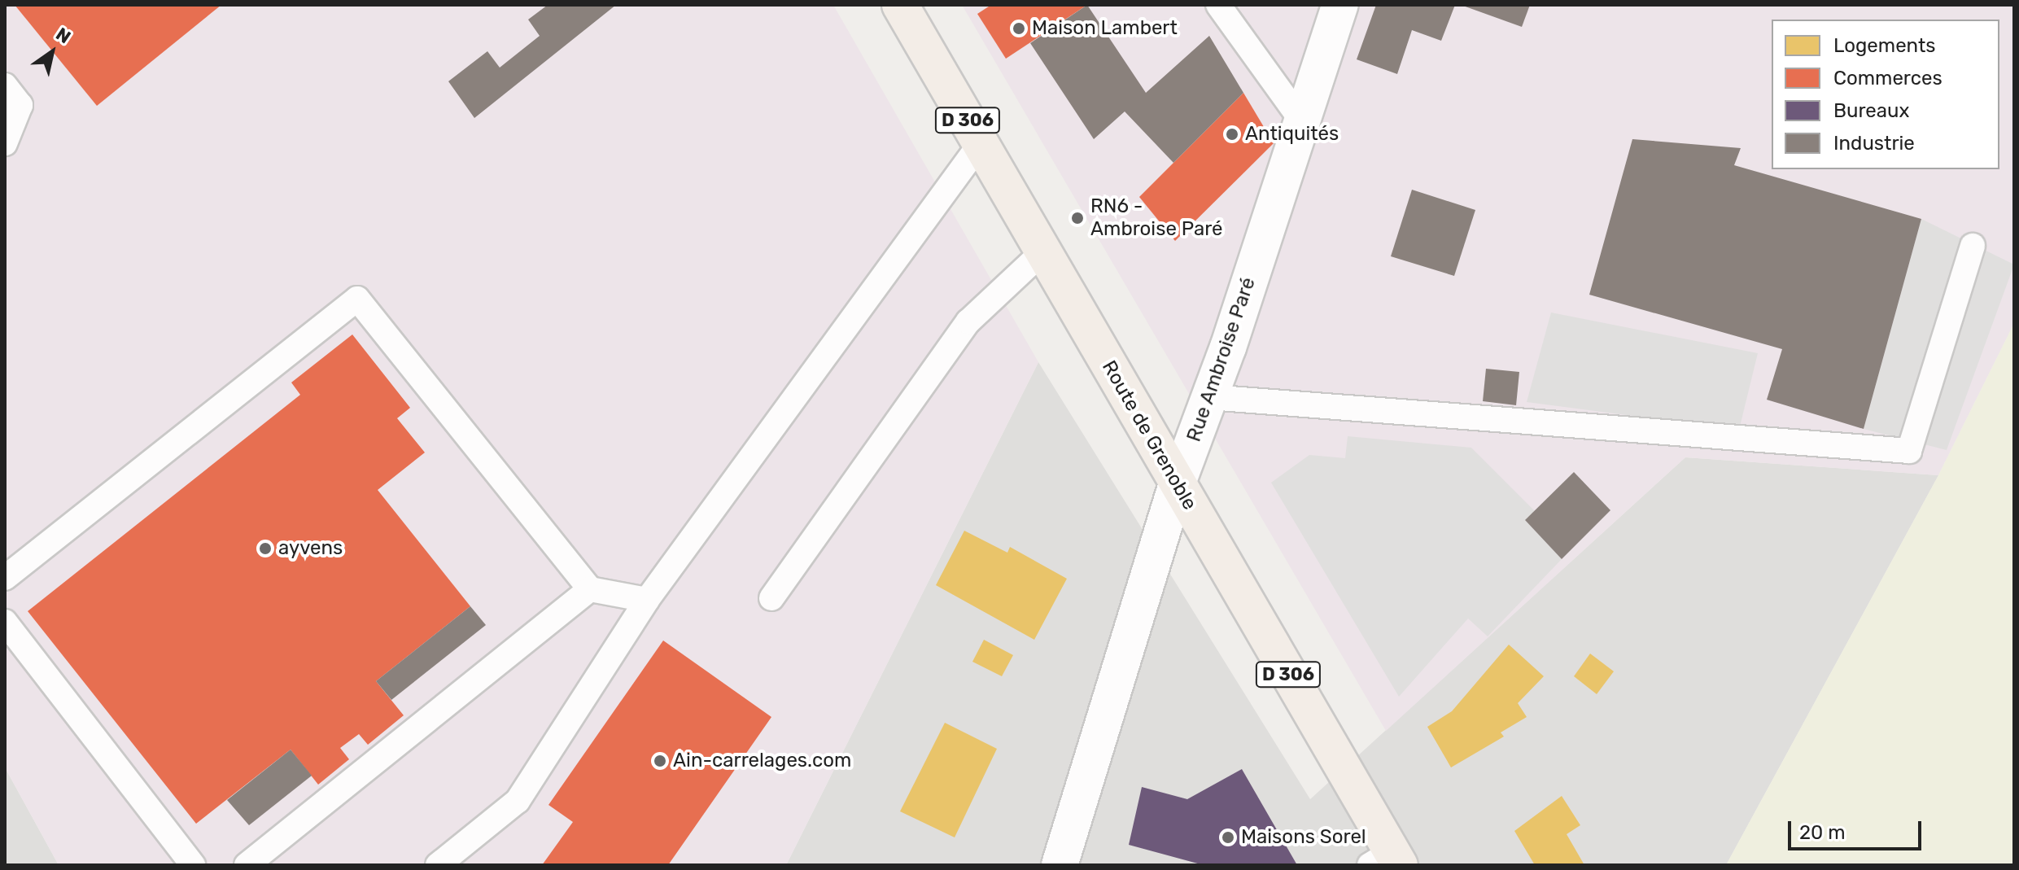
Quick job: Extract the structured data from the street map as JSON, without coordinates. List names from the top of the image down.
{
  "streets": {
    "main road": ["D 306", "Route de Grenoble"],
    "street": ["Rue Ambroise Paré"]
  },
  "crossings": [
    ["Rue Ambroise Paré", "Route de Grenoble"]
  ],
  "places": [
    "Maison Lambert",
    "Antiquités",
    "RN6 - Ambroise Paré",
    "ayvens",
    "Ain-carrelages.com",
    "Maisons Sorel"
  ],
  "legend": [
    "Logements",
    "Commerces",
    "Bureaux",
    "Industrie"
  ],
  "scale_bar": "20 m",
  "north": "top right"
}
